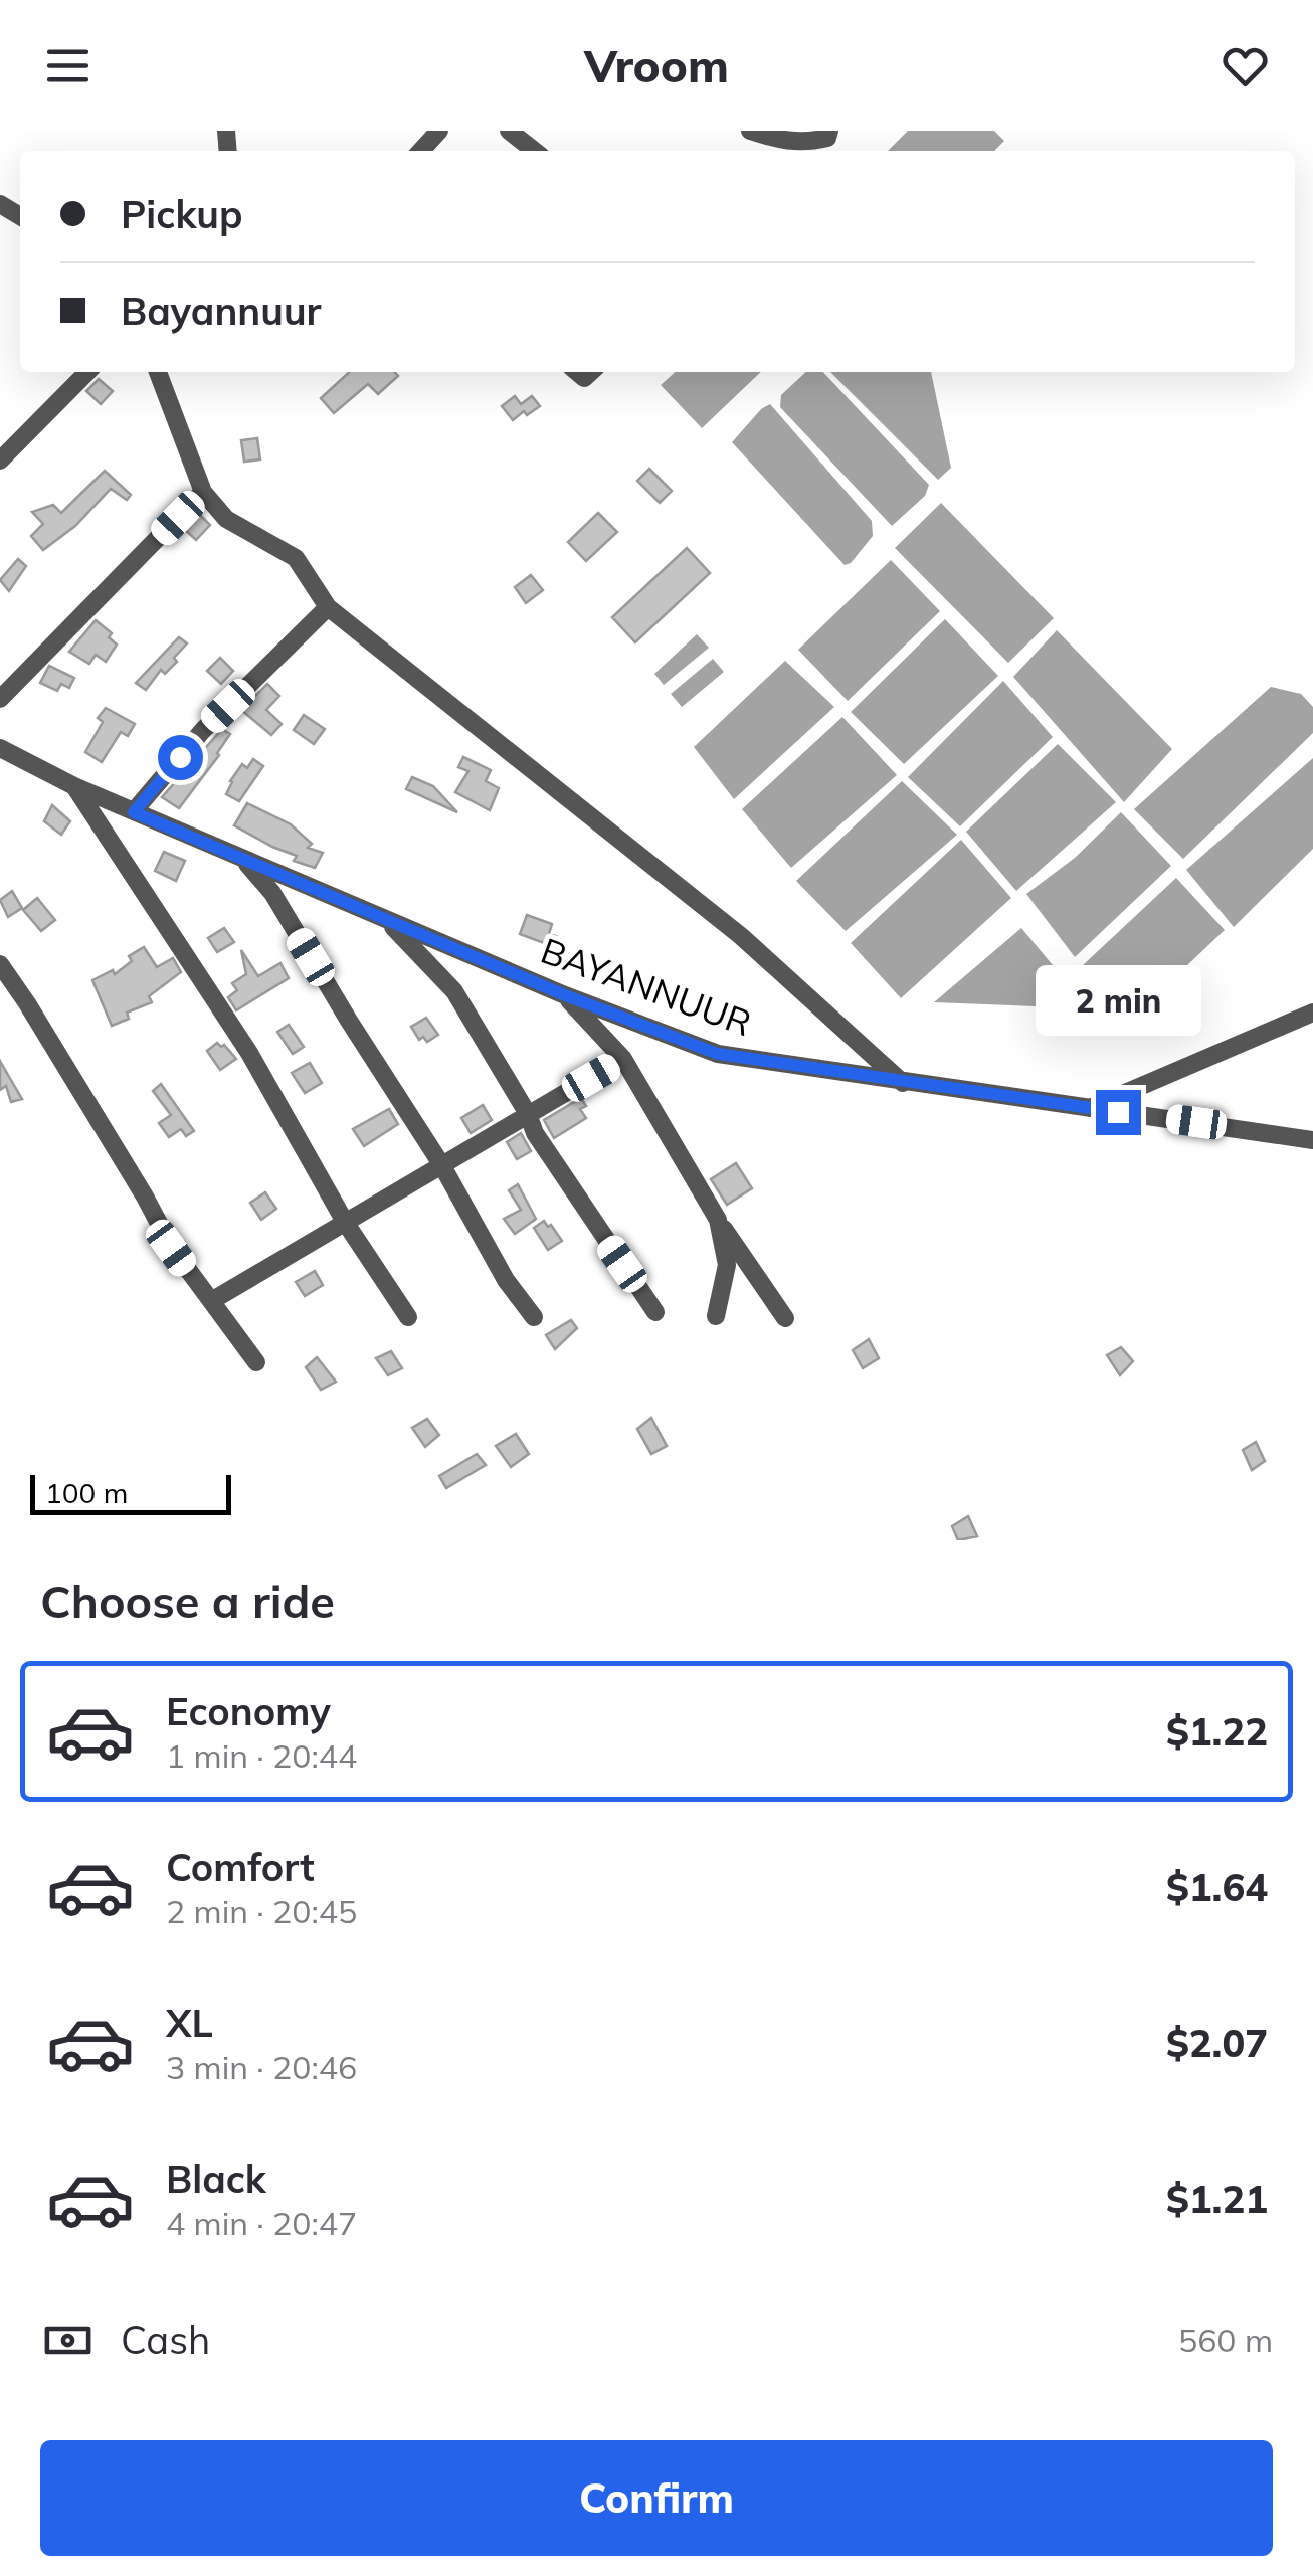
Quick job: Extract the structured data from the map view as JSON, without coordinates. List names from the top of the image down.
{
  "streets": {
    "street": ["BAYANNUUR"]
  },
  "scale_bar": "100 m",
  "page": {
    "header": "Vroom",
    "banner": ["Pickup", "Bayannuur"],
    "bubble": "2 min",
    "scale": "100 m",
    "heading": "Choose a ride",
    "list": [
      {
        "name": "Economy",
        "note": "1 min · 20:44",
        "value": "$1.22"
      },
      {
        "name": "Comfort",
        "note": "2 min · 20:45",
        "value": "$1.64"
      },
      {
        "name": "XL",
        "note": "3 min · 20:46",
        "value": "$2.07"
      },
      {
        "name": "Black",
        "note": "4 min · 20:47",
        "value": "$1.21"
      }
    ],
    "pay": ["Cash", "560 m"],
    "buttons": "Confirm"
  }
}
